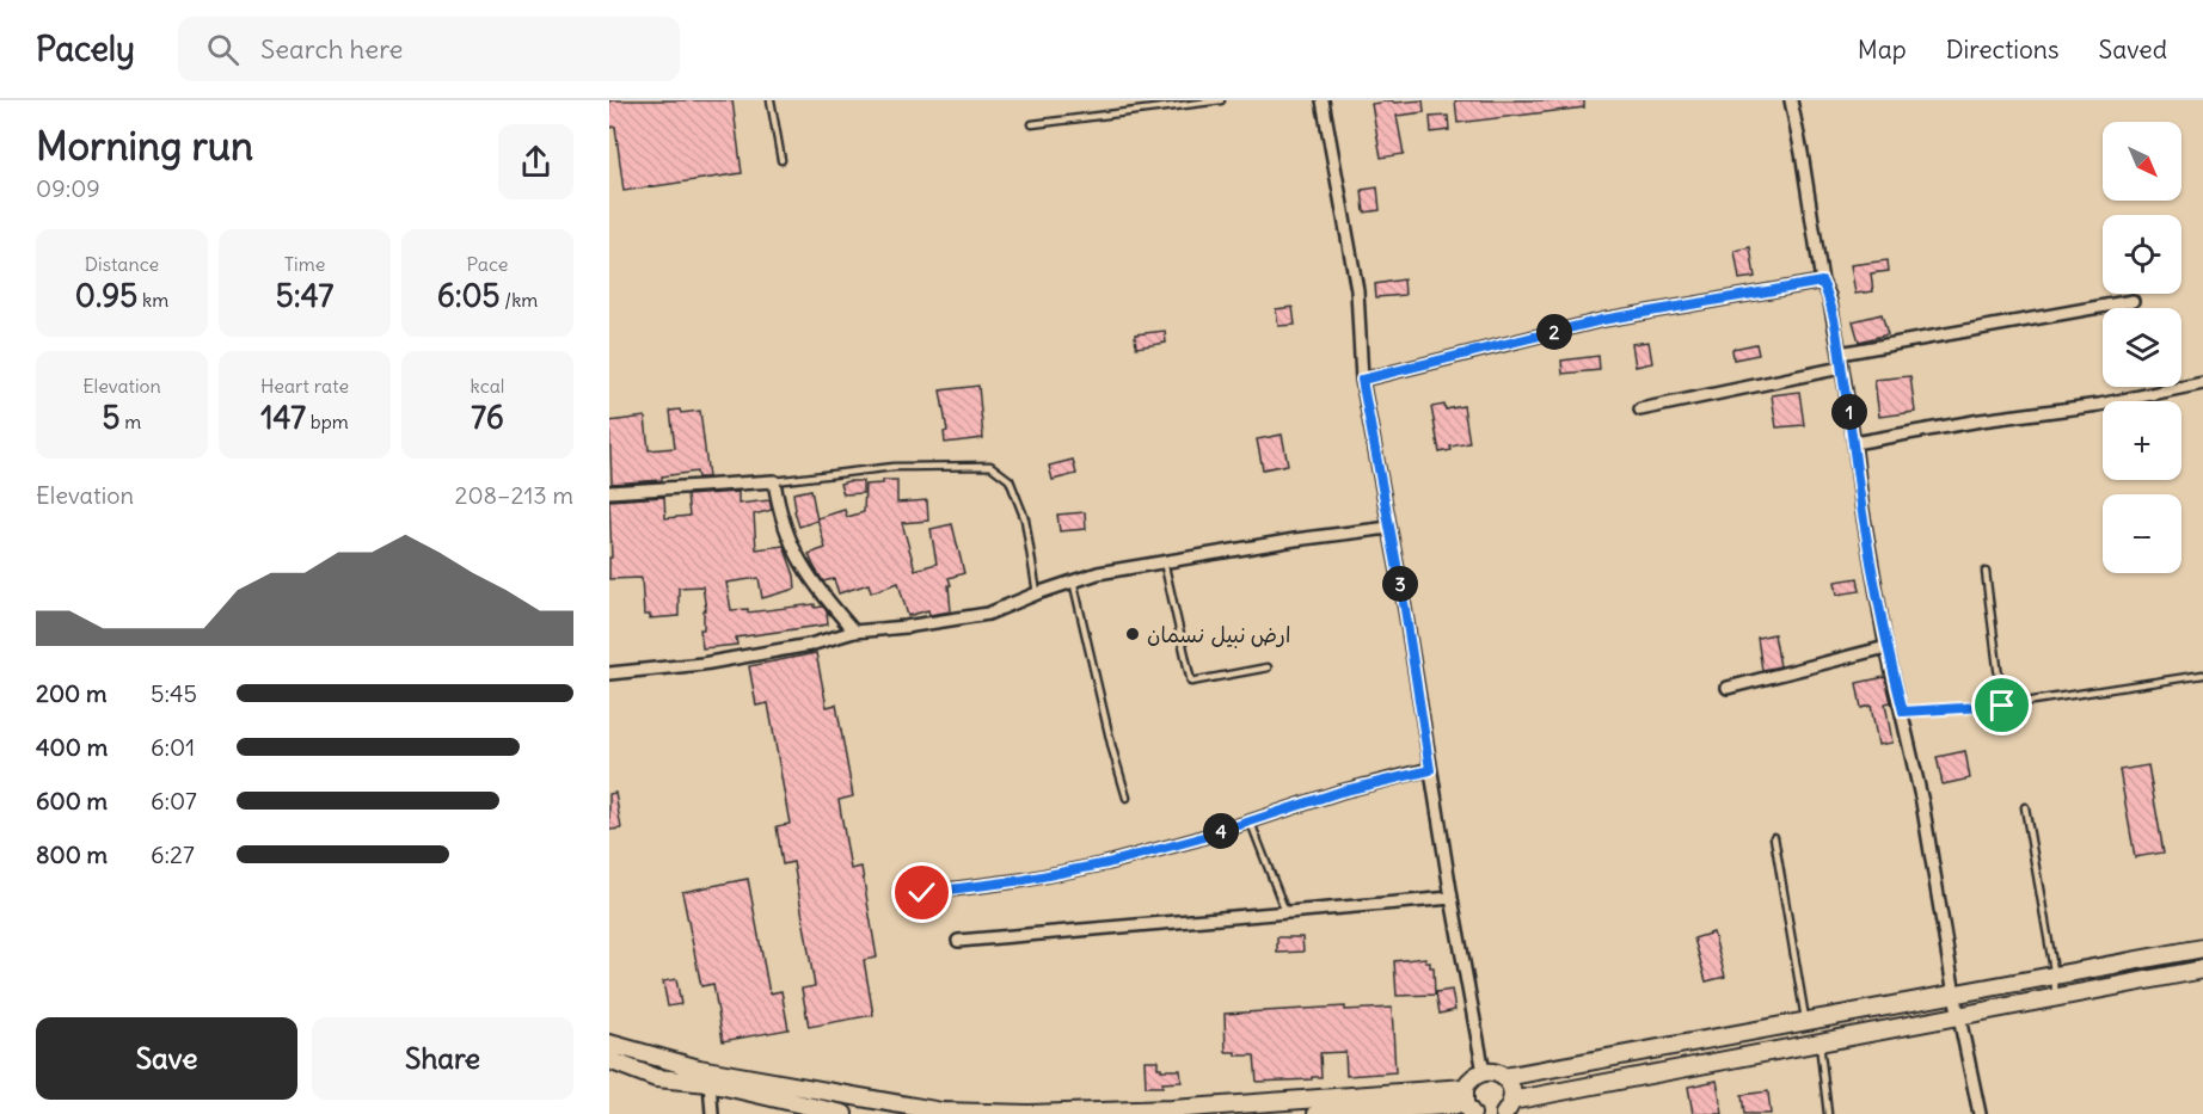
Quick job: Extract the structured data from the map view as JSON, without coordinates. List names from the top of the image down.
{
  "places": ["ارض نبيل نسمان"],
  "north": "bottom right",
  "page": {
    "header": "Pacely",
    "search": "Search here",
    "nav": ["Map", "Directions", "Saved"],
    "heading": ["Morning run", "09:09"],
    "map_buttons": ["+", "−"],
    "stats": [
      ["Distance", "0.95 km"],
      ["Time", "5:47"],
      ["Pace", "6:05 /km"],
      ["Elevation", "5 m"],
      ["Heart rate", "147 bpm"],
      ["kcal", "76"]
    ],
    "pins": [
      "2",
      "1",
      "3",
      "4"
    ],
    "chart": ["Elevation", "208–213 m"],
    "list": [
      {
        "name": "200 m",
        "note": "5:45"
      },
      {
        "name": "400 m",
        "note": "6:01"
      },
      {
        "name": "600 m",
        "note": "6:07"
      },
      {
        "name": "800 m",
        "note": "6:27"
      }
    ],
    "buttons": ["Save", "Share"]
  }
}
